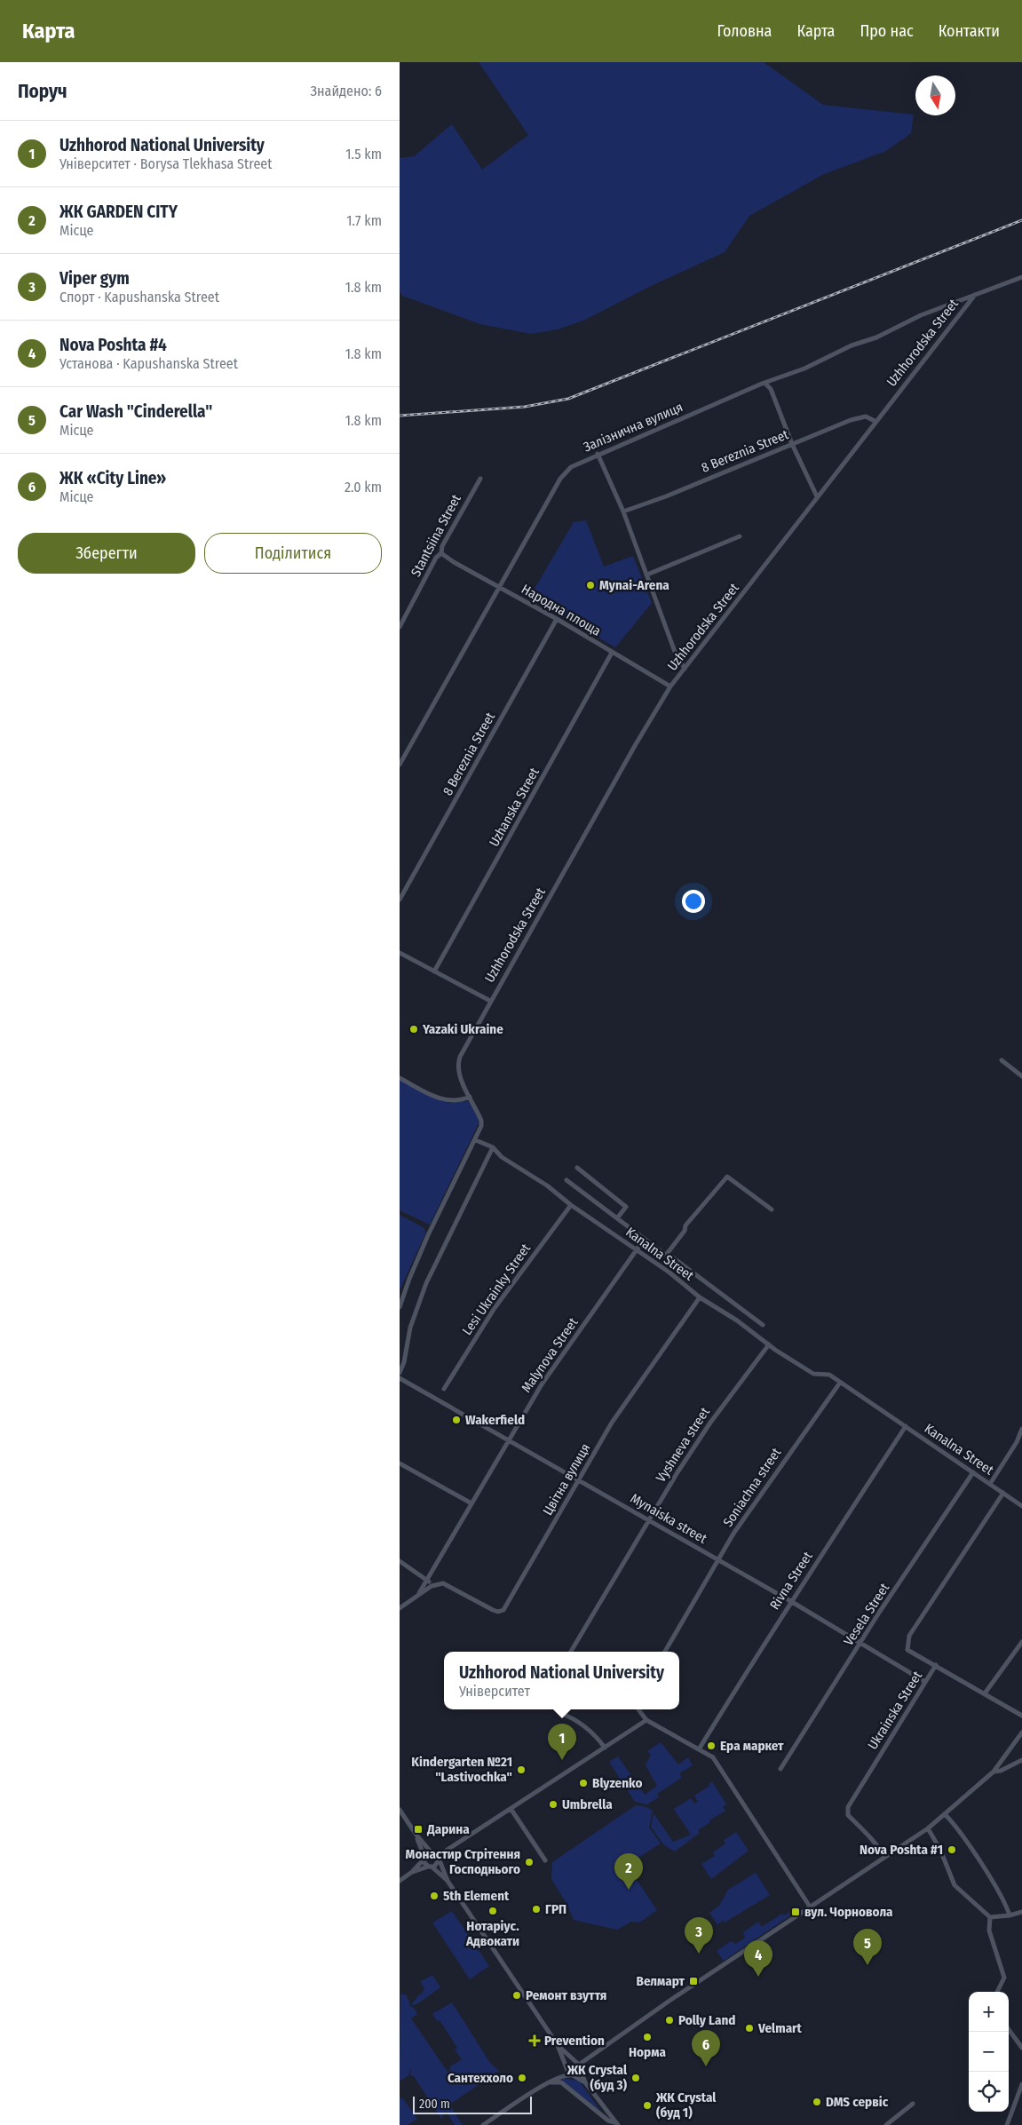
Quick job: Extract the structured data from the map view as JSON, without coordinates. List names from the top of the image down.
{
  "streets": {
    "street": [
      "Uzhhorodska Street",
      "Залізнична вулиця",
      "8 Bereznia Street",
      "Stantsiina Street",
      "Народна площа",
      "Uzhanska Street",
      "Kanalna Street",
      "Lesi Ukrainky Street",
      "Malynova Street",
      "Vyshneva street",
      "Цвітна вулиця",
      "Soniachna street",
      "Mynaiska street",
      "Rivna Street",
      "Vesela Street",
      "Ukrainska Street"
    ]
  },
  "crossings": [
    ["Uzhhorodska Street", "Залізнична вулиця"],
    ["Uzhhorodska Street", "8 Bereznia Street"],
    ["Uzhhorodska Street", "Народна площа"],
    ["Uzhhorodska Street", "Kanalna Street"],
    ["Залізнична вулиця", "Народна площа"],
    ["8 Bereznia Street", "Народна площа"],
    ["Stantsiina Street", "Народна площа"],
    ["Народна площа", "Uzhanska Street"],
    ["Kanalna Street", "Lesi Ukrainky Street"],
    ["Kanalna Street", "Malynova Street"],
    ["Kanalna Street", "Vyshneva street"],
    ["Kanalna Street", "Цвітна вулиця"],
    ["Kanalna Street", "Soniachna street"],
    ["Kanalna Street", "Rivna Street"],
    ["Kanalna Street", "Vesela Street"],
    ["Kanalna Street", "Ukrainska Street"],
    ["Malynova Street", "Mynaiska street"],
    ["Vyshneva street", "Mynaiska street"],
    ["Цвітна вулиця", "Mynaiska street"],
    ["Soniachna street", "Mynaiska street"],
    ["Mynaiska street", "Rivna Street"],
    ["Mynaiska street", "Vesela Street"],
    ["Mynaiska street", "Ukrainska Street"]
  ],
  "places": {
    "other": [
      "Mynai-Arena",
      "Yazaki Ukraine",
      "Wakerfield",
      "Ера маркет",
      "Kindergarten №21 \"Lastivochka\"",
      "Blyzenko",
      "Umbrella",
      "Nova Poshta #1",
      "Монастир Стрітення Господнього",
      "5th Element",
      "ГРП",
      "Нотаріус. Адвокати",
      "Ремонт взуття",
      "Polly Land",
      "Velmart",
      "Норма",
      "Сантеххоло",
      "ЖК Crystal (буд 3)",
      "DMS сервіс",
      "ЖК Crystal (буд 1)"
    ],
    "transit": ["Дарина", "вул. Чорновола", "Велмарт"],
    "health": ["Prevention"]
  },
  "scale_bar": "200 m",
  "north": "bottom",
  "page": {
    "header": "Карта",
    "nav": [
      "Головна",
      "Карта",
      "Про нас",
      "Контакти"
    ],
    "heading": ["Поруч", "Знайдено: 6"],
    "list": [
      {
        "mark": "1",
        "name": "Uzhhorod National University",
        "note": "Університет · Borysa Tlekhasa Street",
        "value": "1.5 km"
      },
      {
        "mark": "2",
        "name": "ЖК GARDEN CITY",
        "note": "Місце",
        "value": "1.7 km"
      },
      {
        "mark": "3",
        "name": "Viper gym",
        "note": "Спорт · Kapushanska Street",
        "value": "1.8 km"
      },
      {
        "mark": "4",
        "name": "Nova Poshta #4",
        "note": "Установа · Kapushanska Street",
        "value": "1.8 km"
      },
      {
        "mark": "5",
        "name": "Car Wash \"Cinderella\"",
        "note": "Місце",
        "value": "1.8 km"
      },
      {
        "mark": "6",
        "name": "ЖК «City Line»",
        "note": "Місце",
        "value": "2.0 km"
      }
    ],
    "buttons": ["Зберегти", "Поділитися"],
    "popup": ["Uzhhorod National University", "Університет"],
    "pins": [
      "1",
      "2",
      "3",
      "5",
      "4",
      "6"
    ],
    "map_buttons": ["+", "−"],
    "scale": "200 m"
  }
}
